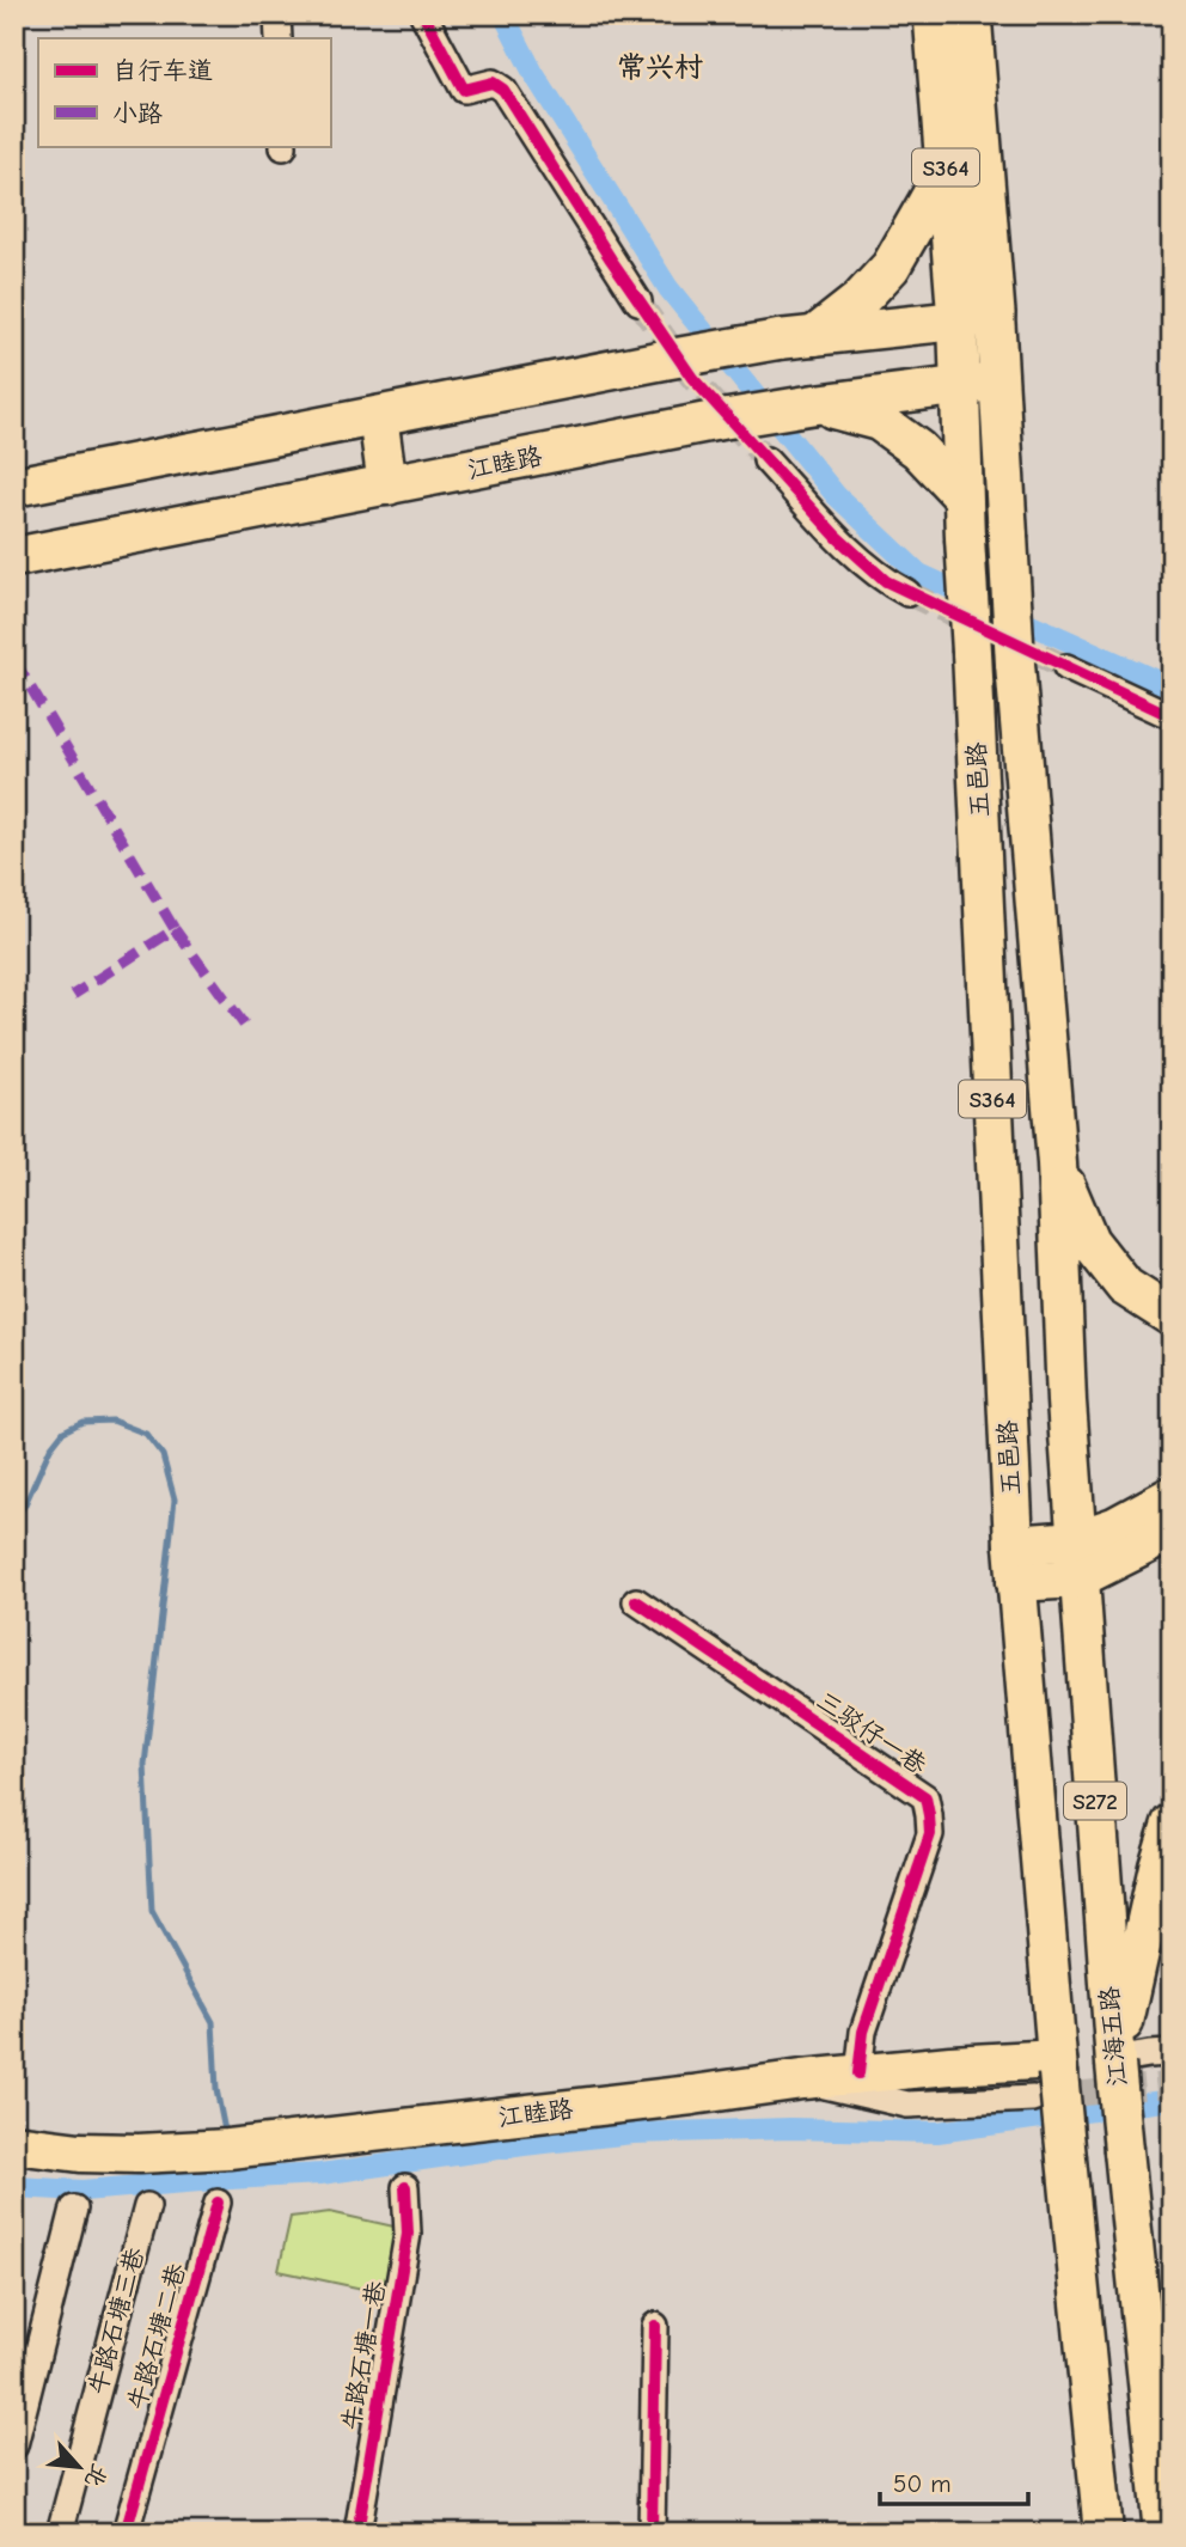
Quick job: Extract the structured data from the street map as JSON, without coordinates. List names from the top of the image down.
{
  "streets": {
    "highway": ["S364", "五邑路"],
    "main road": ["江睦路", "S272", "江海五路"],
    "street": [
      "三驳仔一巷",
      "牛路石塘三巷",
      "牛路石塘二巷",
      "牛路石塘一巷"
    ]
  },
  "crossings": [
    ["江睦路", "五邑路"],
    ["江睦路", "三驳仔一巷"],
    ["江睦路", "S272"],
    ["五邑路", "S272"],
    ["五邑路", "江海五路"],
    ["S272", "江海五路"]
  ],
  "districts": ["常兴村"],
  "legend": ["自行车道", "小路"],
  "scale_bar": "50 m",
  "north": "bottom right"
}
